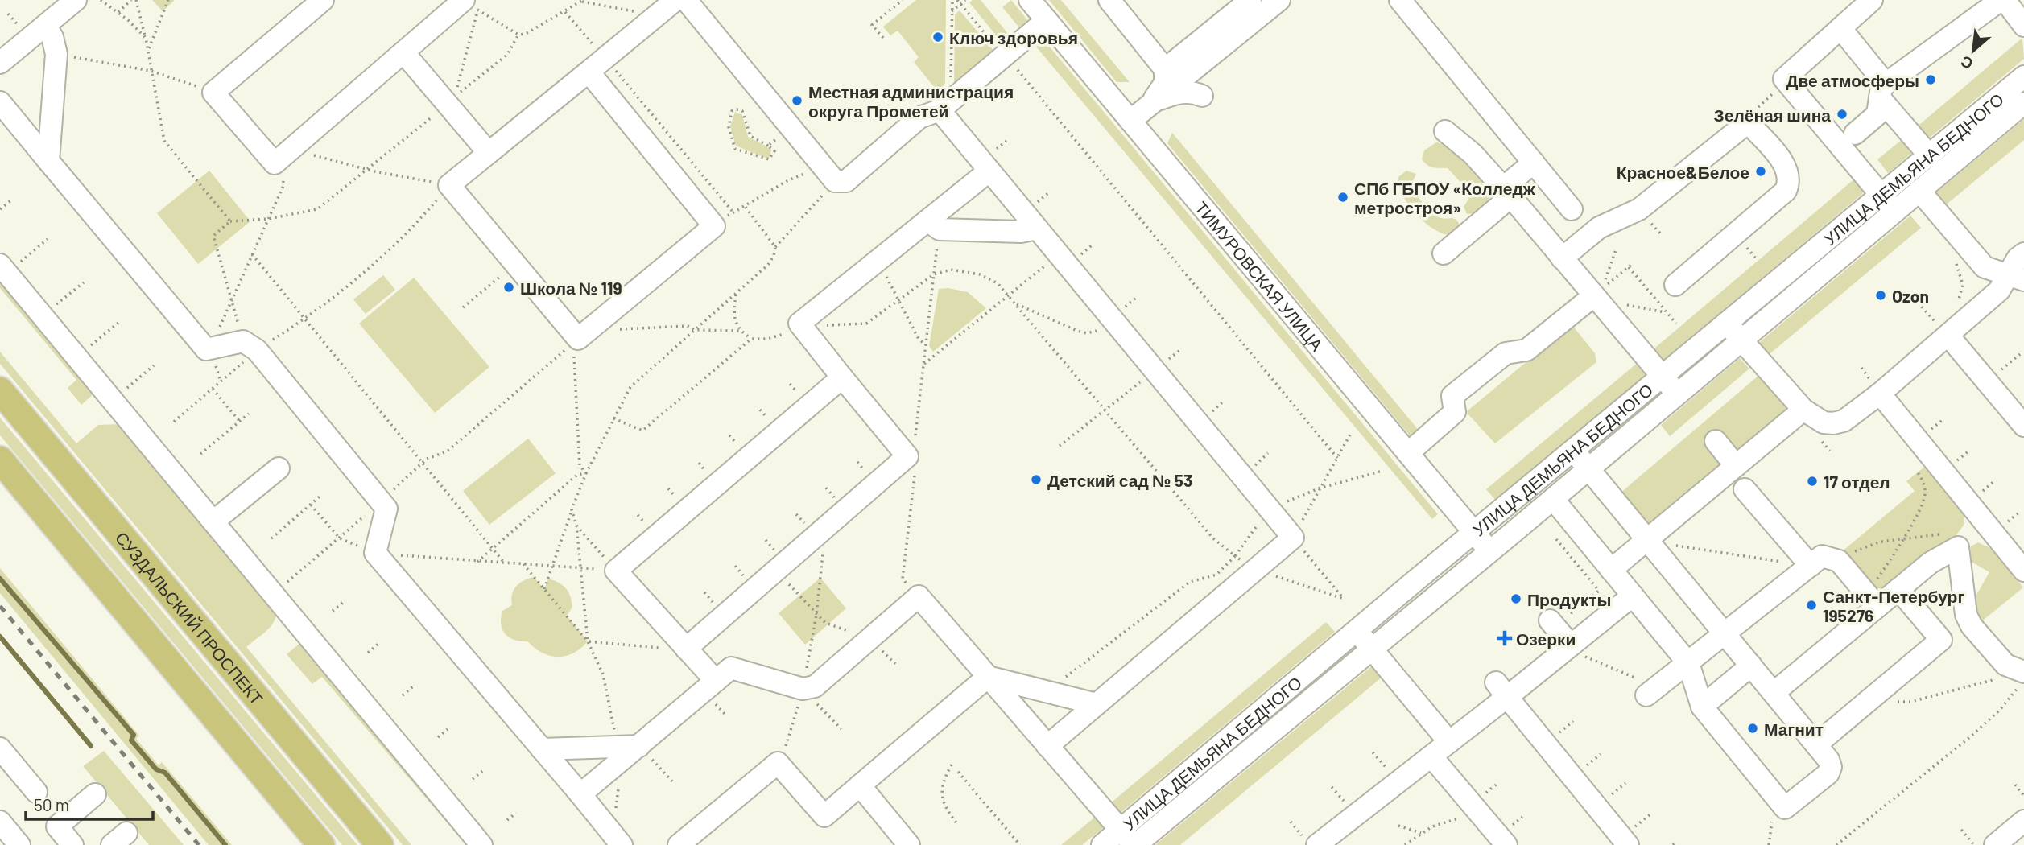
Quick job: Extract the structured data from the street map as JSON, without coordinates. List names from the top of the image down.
{
  "streets": {
    "main road": ["СУЗДАЛЬСКИЙ ПРОСПЕКТ"],
    "street": ["УЛИЦА ДЕМЬЯНА БЕДНОГО", "ТИМУРОВСКАЯ УЛИЦА"]
  },
  "crossings": [
    ["УЛИЦА ДЕМЬЯНА БЕДНОГО", "ТИМУРОВСКАЯ УЛИЦА"]
  ],
  "places": {
    "other": [
      "Ключ здоровья",
      "Две атмосферы",
      "Местная администрация округа Прометей",
      "Зелёная шина",
      "Красное&Белое",
      "СПб ГБПОУ «Колледж метростроя»",
      "Школа № 119",
      "Ozon",
      "Детский сад № 53",
      "17 отдел",
      "Продукты",
      "Санкт-Петербург 195276",
      "Магнит"
    ],
    "health": ["Озерки"]
  },
  "scale_bar": "50 m",
  "north": "bottom left"
}
